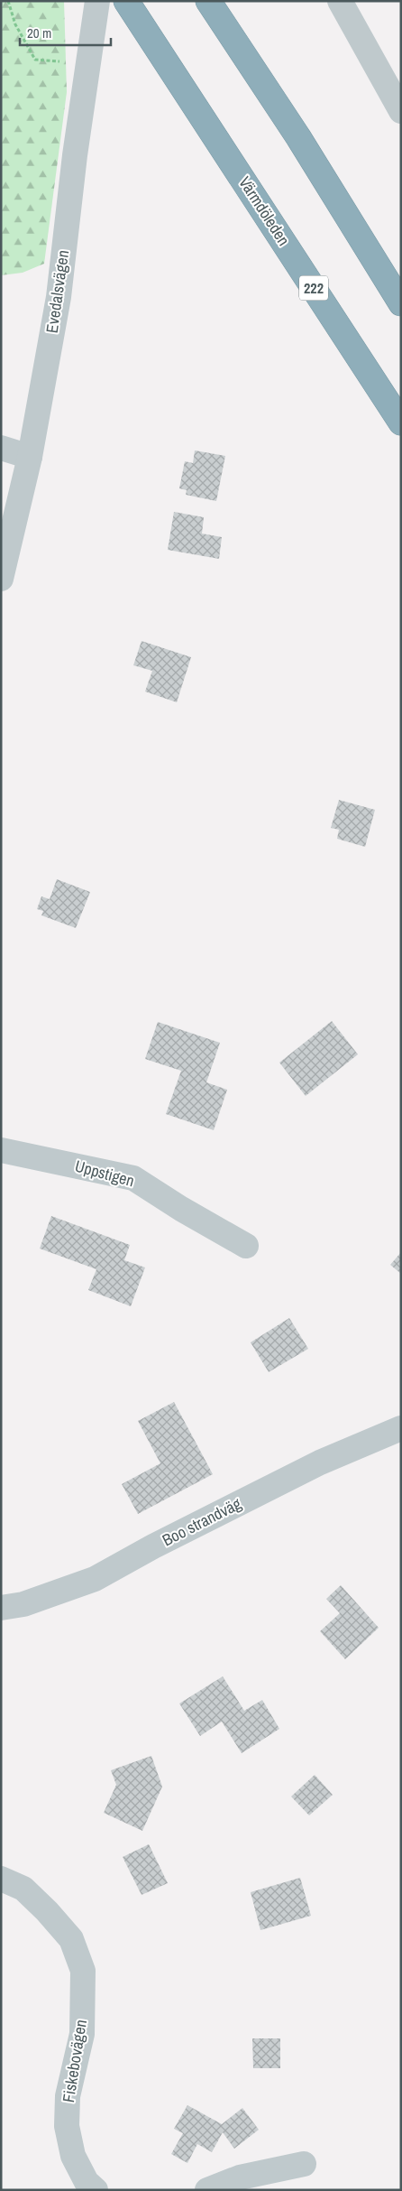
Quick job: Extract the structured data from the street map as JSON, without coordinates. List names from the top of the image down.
{
  "streets": {
    "highway": ["Värmdöleden", "222"],
    "street": [
      "Evedalsvägen",
      "Uppstigen",
      "Boo strandväg",
      "Fiskebovägen"
    ]
  },
  "scale_bar": "20 m"
}
